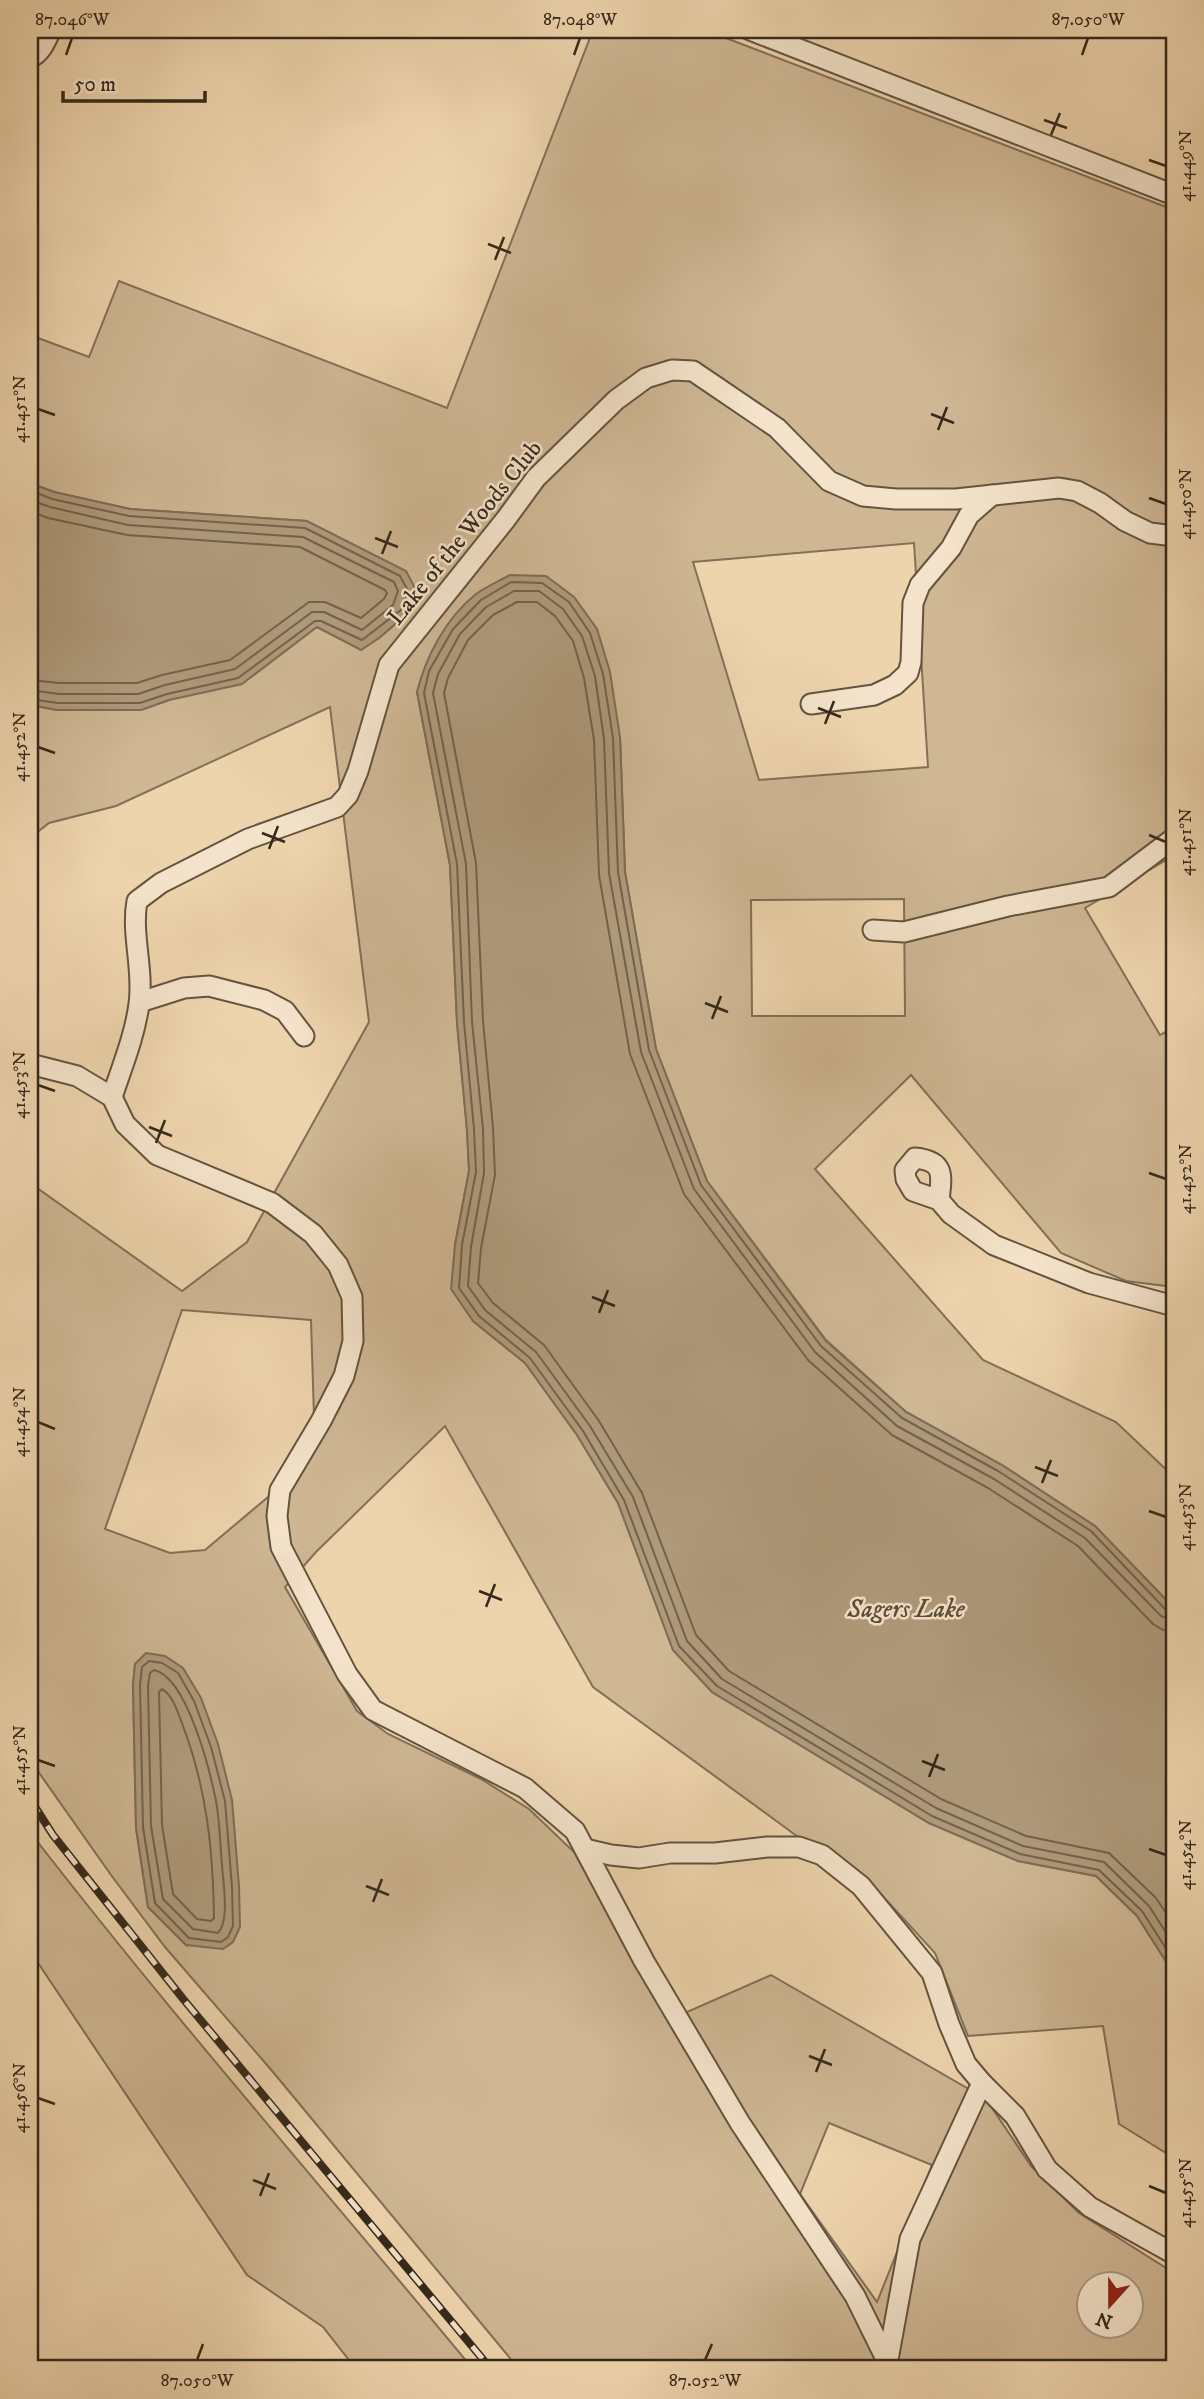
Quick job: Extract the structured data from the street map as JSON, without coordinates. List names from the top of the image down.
{
  "streets": {
    "street": ["Lake of the Woods Club"]
  },
  "water": ["Sagers Lake"],
  "scale_bar": "50 m",
  "north": "bottom",
  "coordinates": [
    "87.046°W",
    "87.048°W",
    "87.050°W",
    "41.449°N",
    "41.451°N",
    "41.450°N",
    "41.452°N",
    "41.453°N",
    "41.454°N",
    "41.455°N",
    "41.456°N",
    "87.052°W"
  ]
}
